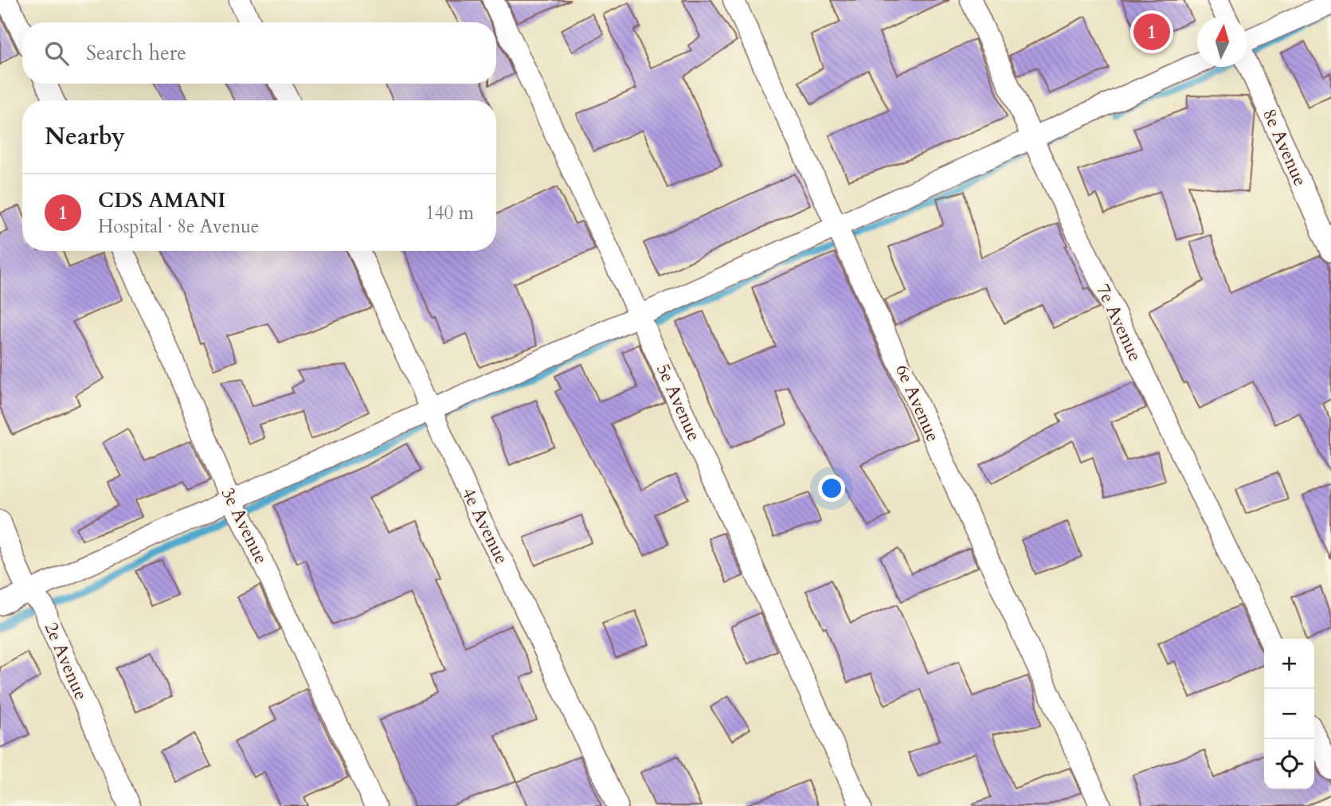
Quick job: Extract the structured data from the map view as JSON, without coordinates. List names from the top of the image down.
{
  "streets": {
    "street": [
      "8e Avenue",
      "7e Avenue",
      "5e Avenue",
      "6e Avenue",
      "3e Avenue",
      "4e Avenue",
      "2e Avenue"
    ]
  },
  "north": "top",
  "page": {
    "pins": "1",
    "search": "Search here",
    "heading": "Nearby",
    "list": [
      {
        "mark": "1",
        "name": "CDS AMANI",
        "note": "Hospital · 8e Avenue",
        "value": "140 m"
      }
    ],
    "map_buttons": ["+", "−"]
  }
}
